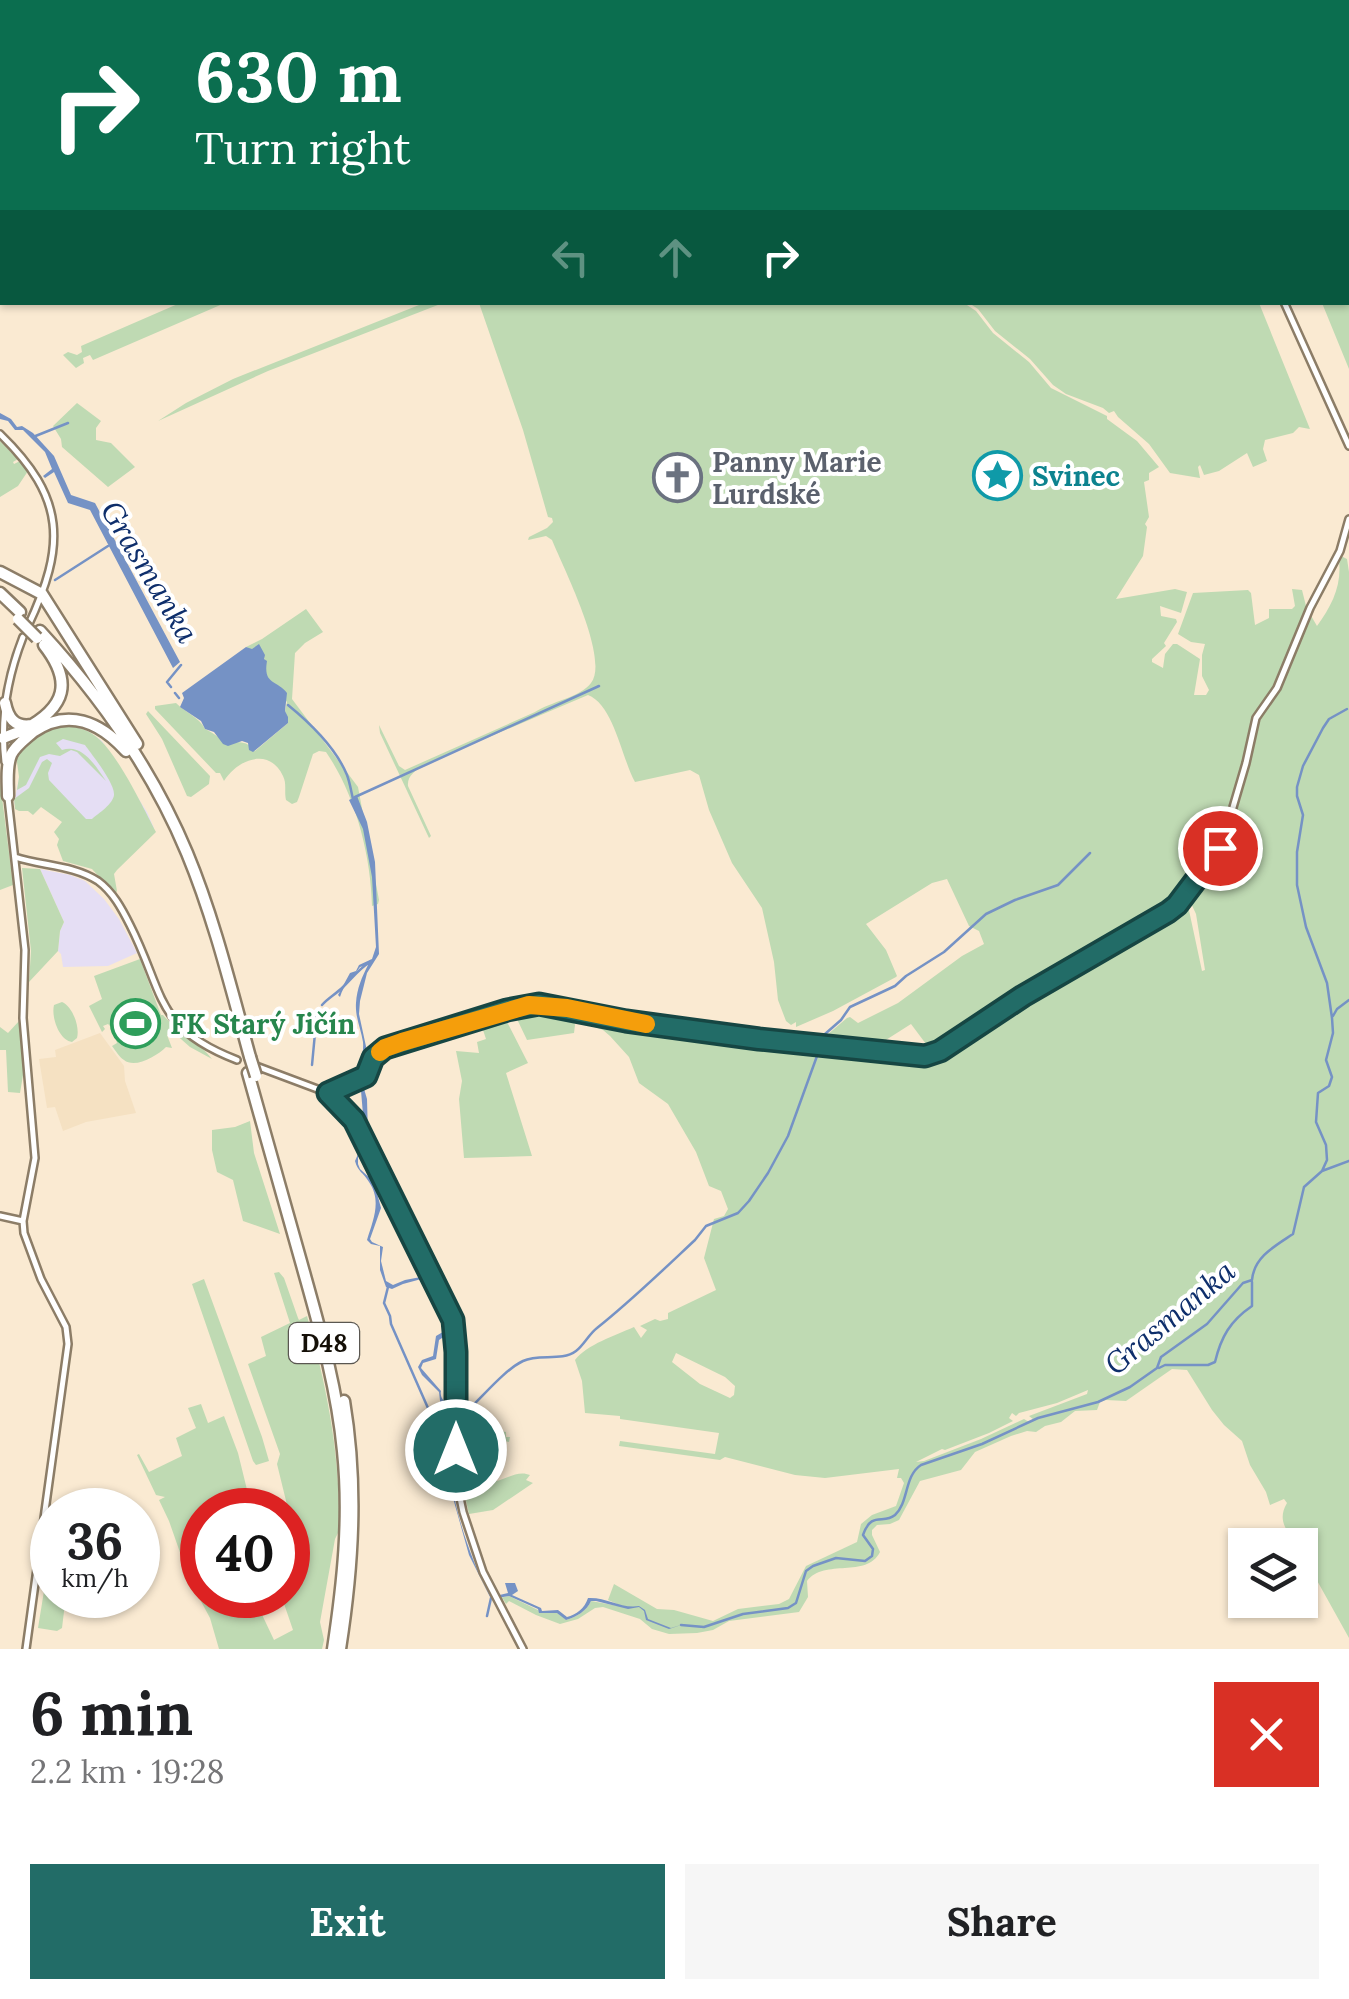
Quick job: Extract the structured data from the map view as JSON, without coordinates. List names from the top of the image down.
{
  "streets": {
    "highway": ["D48"]
  },
  "water": ["Grasmanka"],
  "places": {
    "place": ["Svinec"],
    "church": ["Panny Marie Lurdské"],
    "sports": ["FK Starý Jičín"]
  },
  "page": {
    "turn": ["630 m", "Turn right"],
    "speed": "36 km/h",
    "limit": "40",
    "heading": ["6 min", "2.2 km · 19:28"],
    "buttons": ["Exit", "Share"]
  }
}
